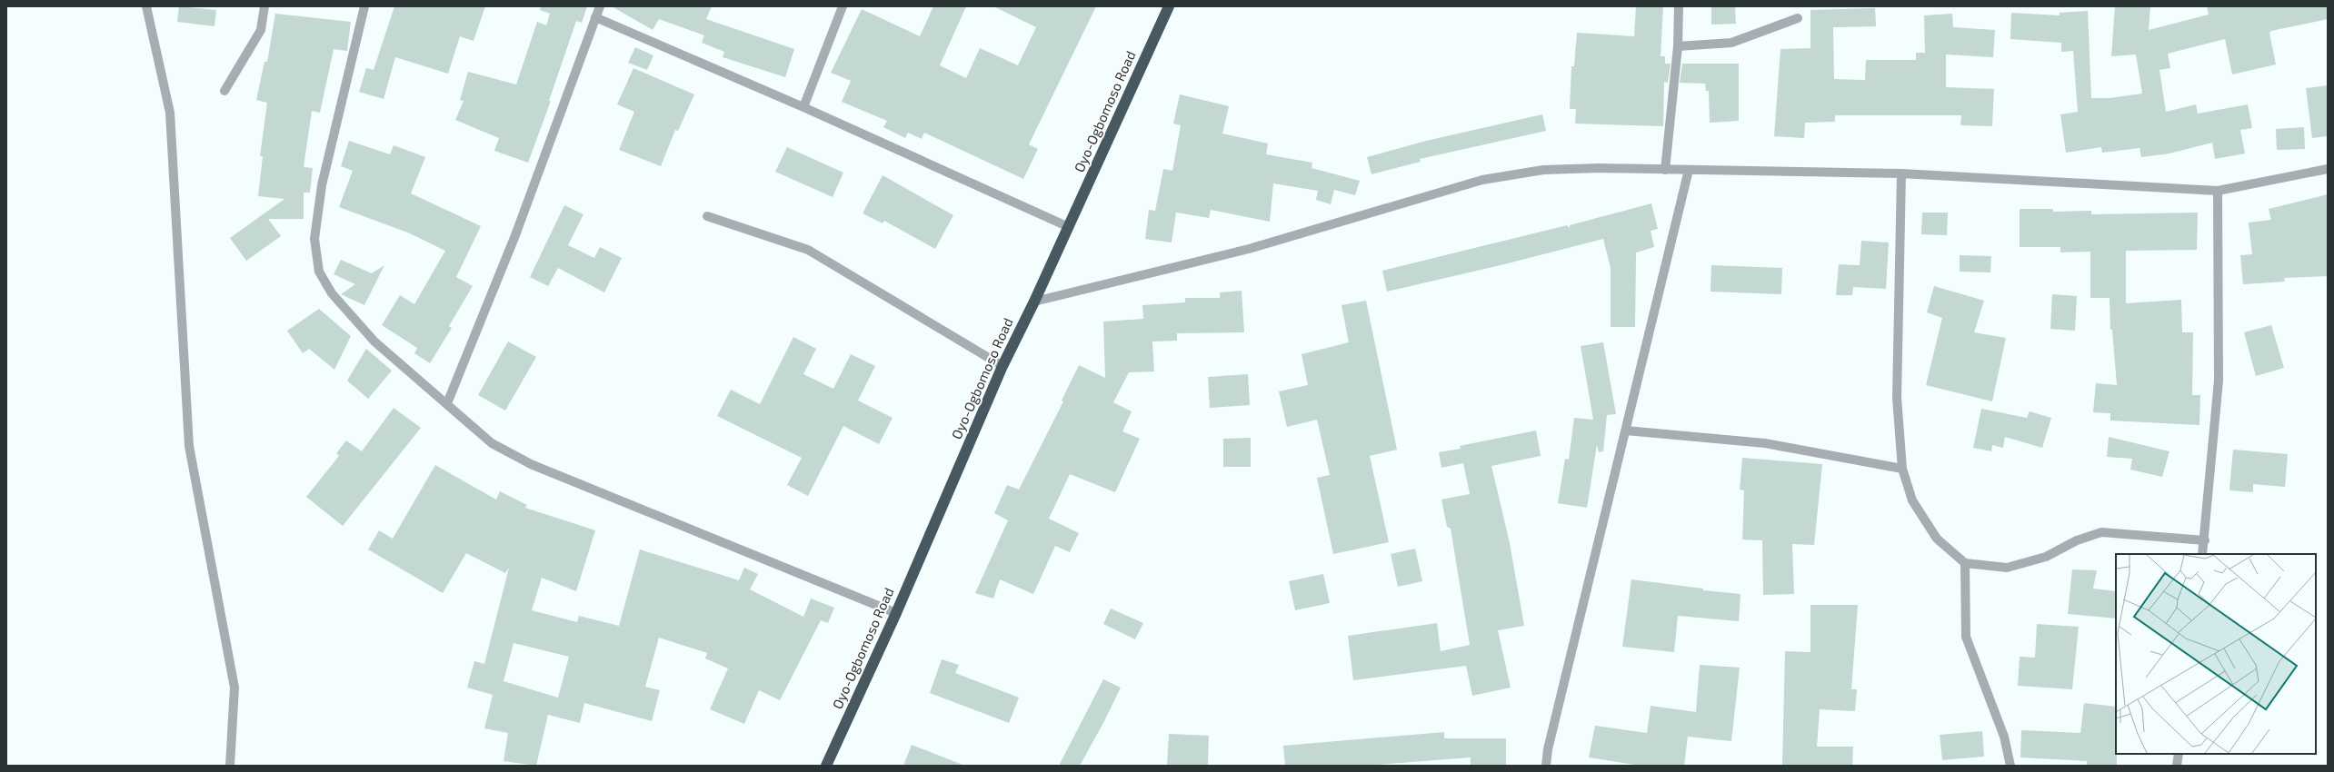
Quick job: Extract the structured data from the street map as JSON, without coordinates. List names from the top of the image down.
{
  "streets": {
    "highway": ["Oyo-Ogbomoso Road"]
  }
}
